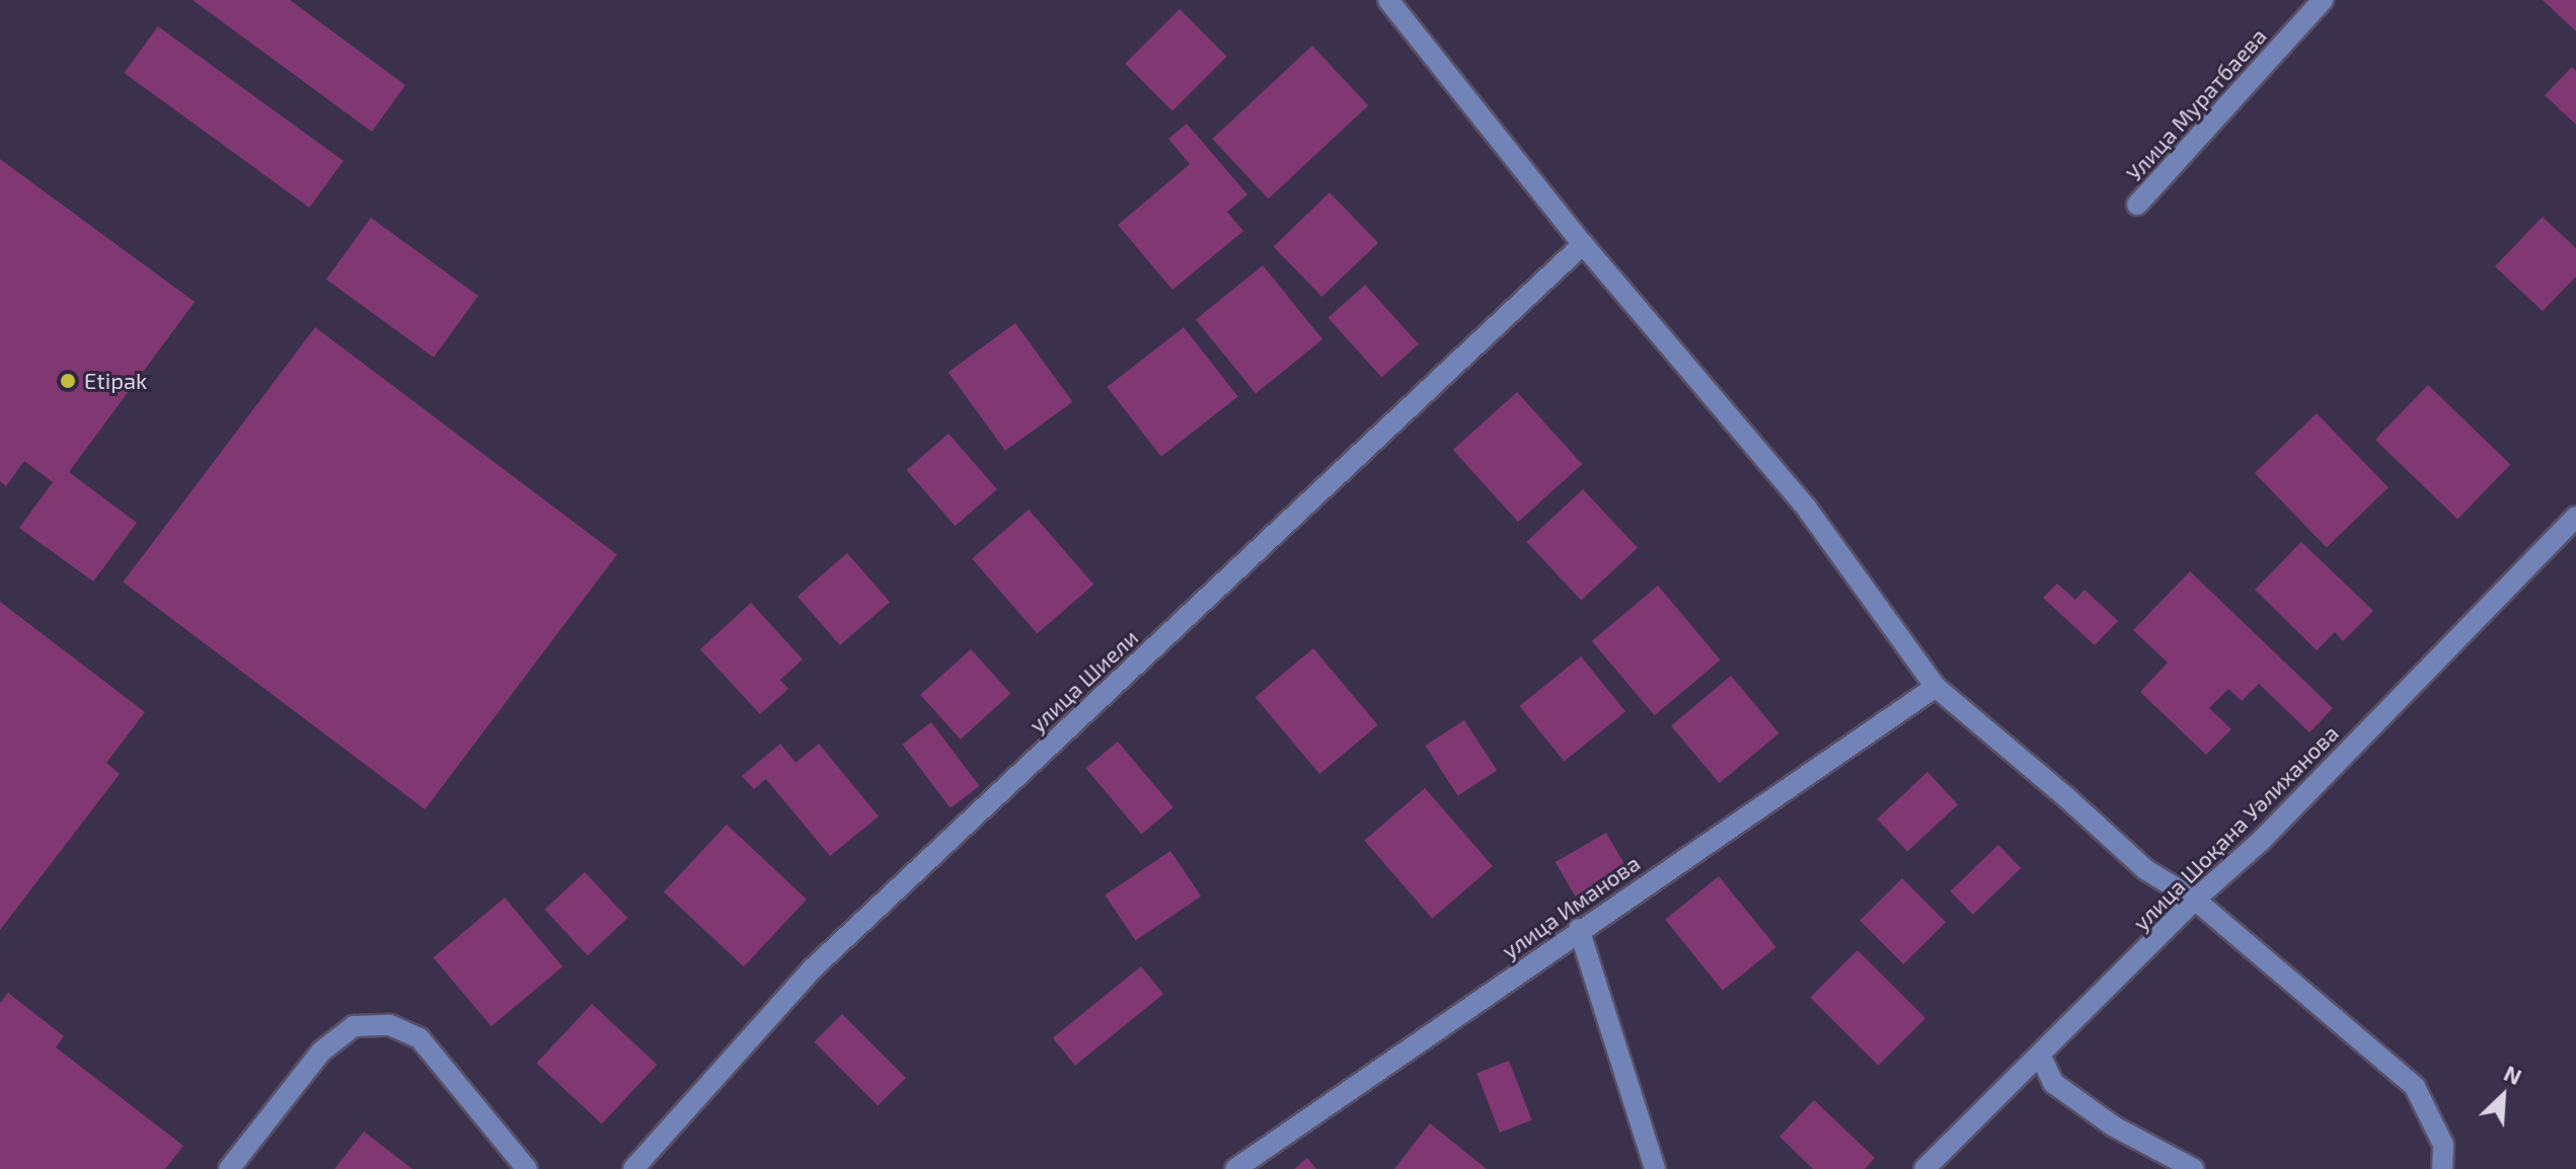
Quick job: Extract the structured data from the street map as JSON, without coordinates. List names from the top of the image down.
{
  "streets": {
    "street": [
      "Улица Муратбаева",
      "улица Шиели",
      "улица Шоқана Уәлиханова",
      "улица Иманова"
    ]
  },
  "places": ["Etipak"],
  "north": "top right"
}
